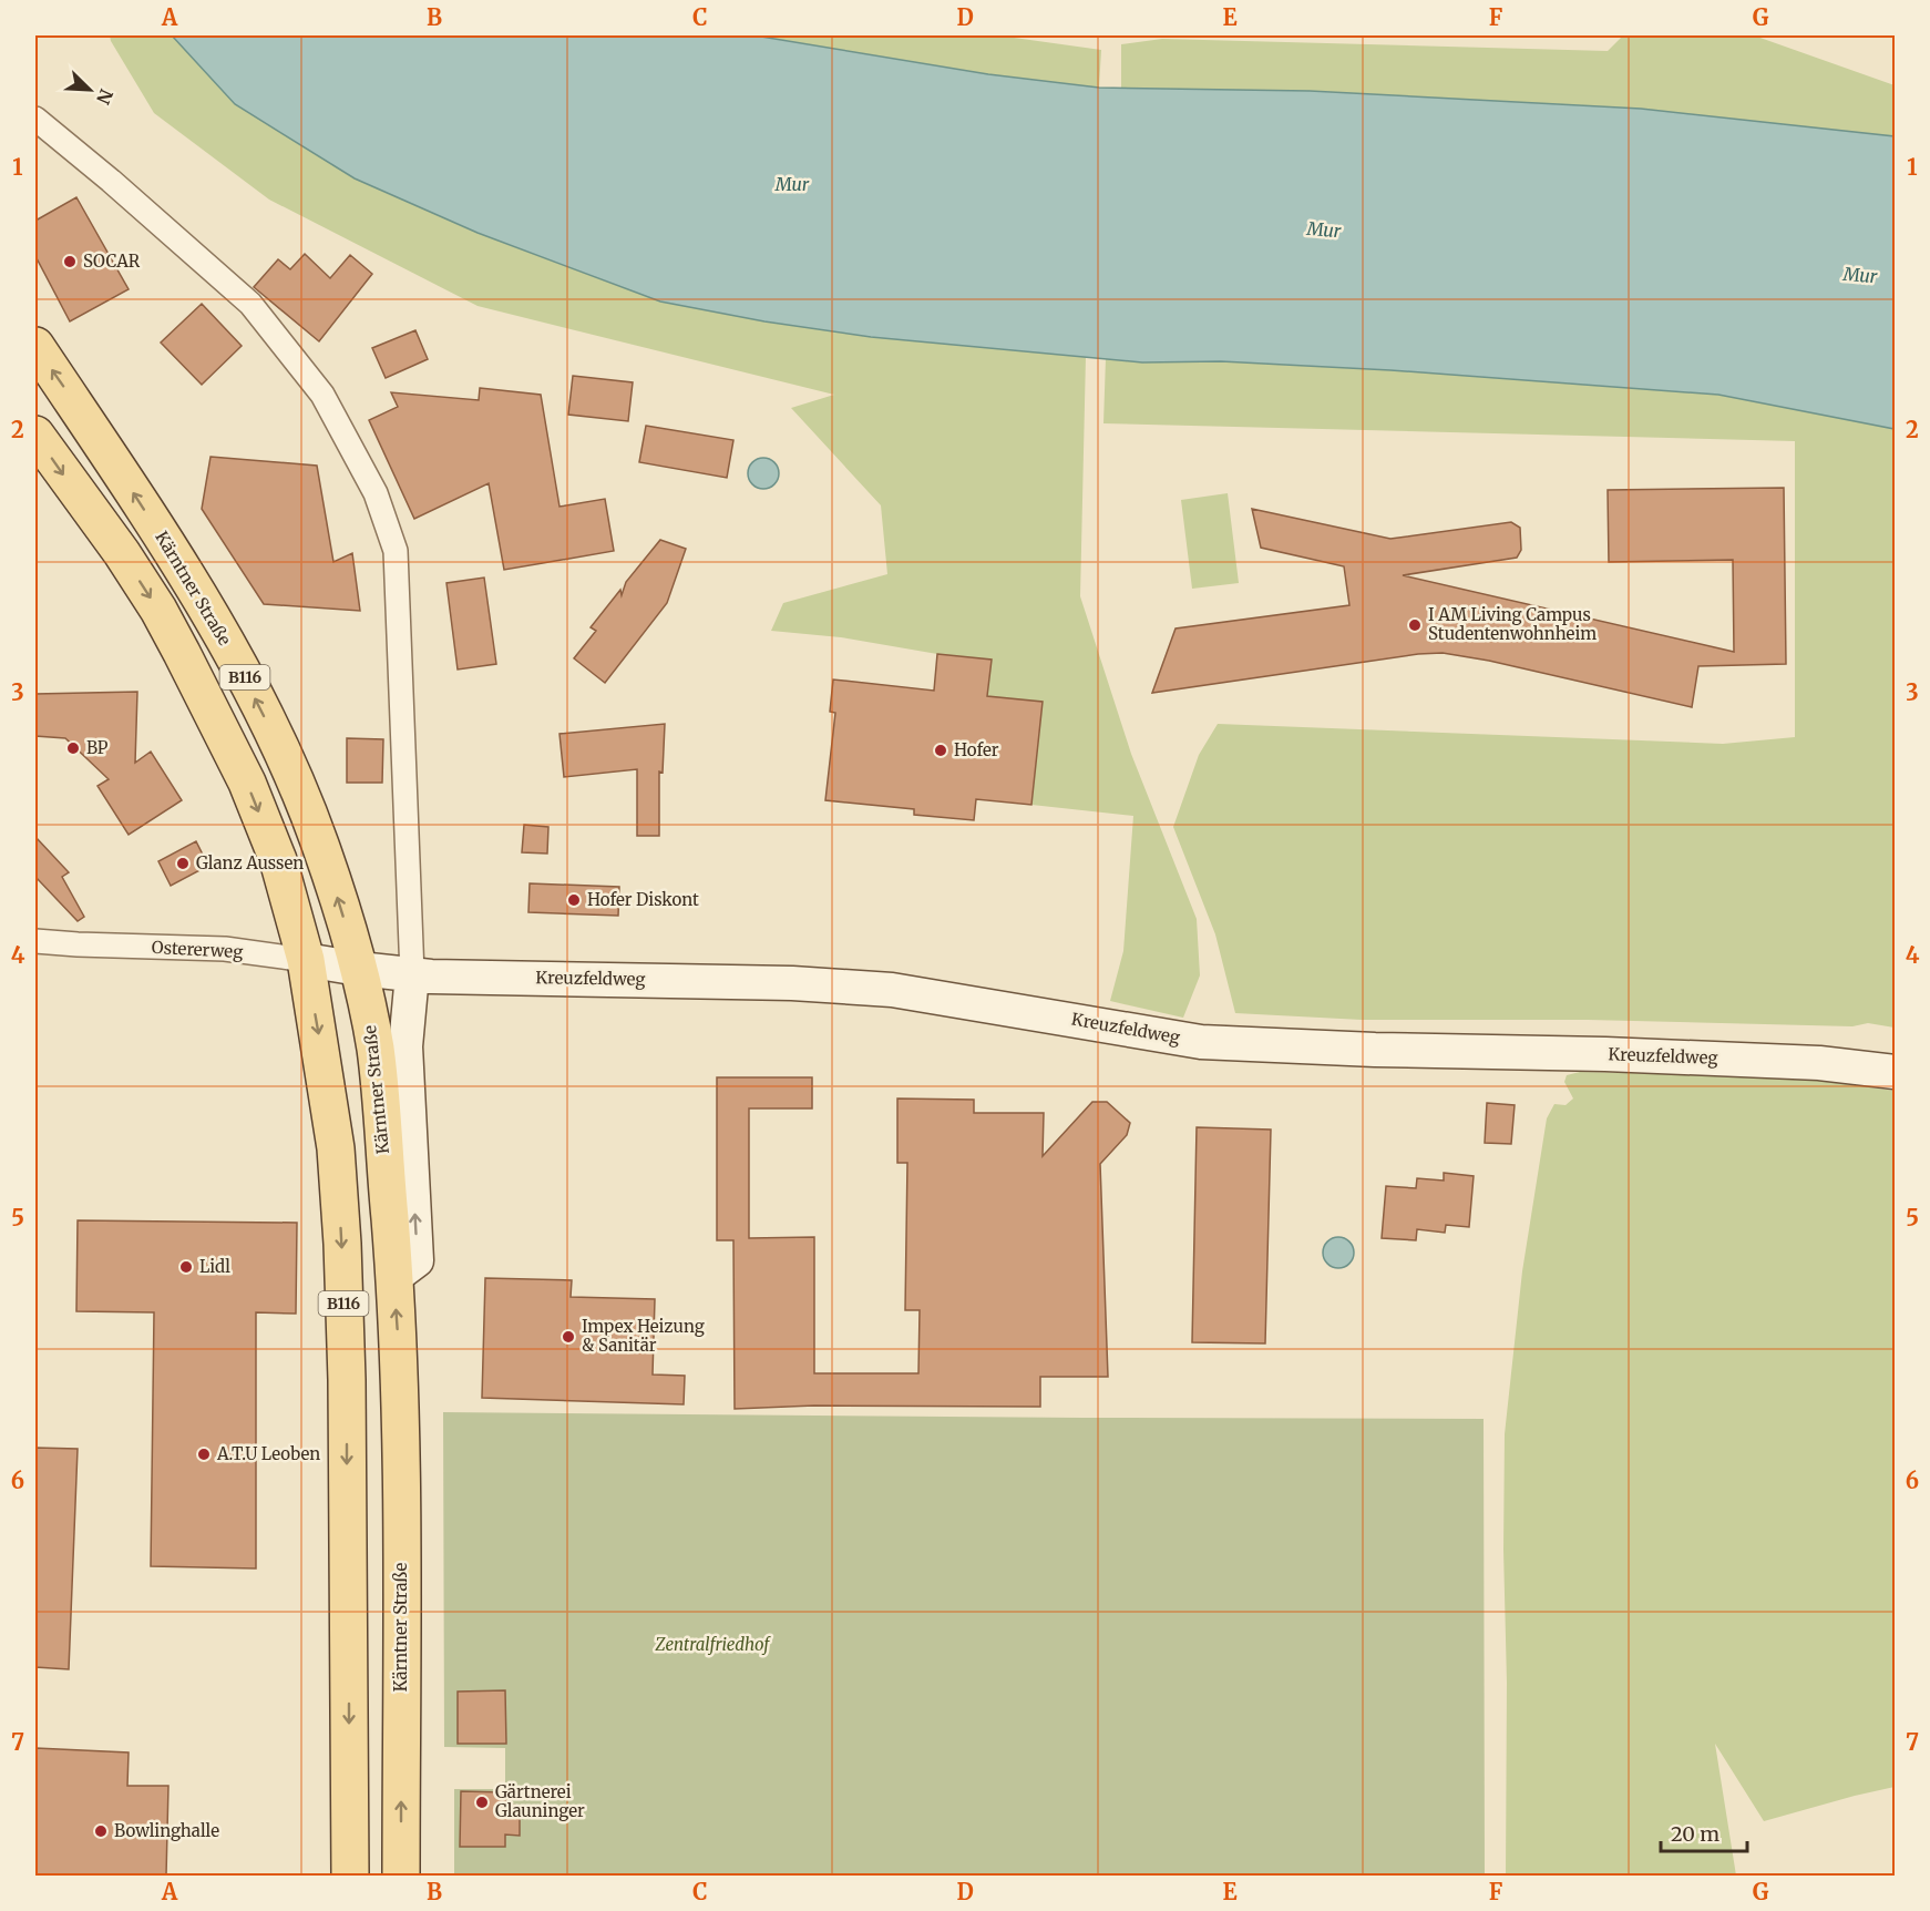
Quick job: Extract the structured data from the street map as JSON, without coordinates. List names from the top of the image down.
{
  "streets": {
    "main road": [
      "Kärntner Straße",
      "B116",
      "Ostererweg",
      "Kreuzfeldweg"
    ]
  },
  "crossings": [
    ["Kärntner Straße", "Ostererweg"],
    ["Kärntner Straße", "Kreuzfeldweg"],
    ["B116", "Ostererweg"],
    ["Ostererweg", "Kreuzfeldweg"]
  ],
  "water": ["Mur"],
  "parks": ["Zentralfriedhof"],
  "places": [
    "SOCAR",
    "I AM Living Campus Studentenwohnheim",
    "BP",
    "Hofer",
    "Glanz Aussen",
    "Hofer Diskont",
    "Lidl",
    "Impex Heizung & Sanitär",
    "A.T.U Leoben",
    "Gärtnerei Glauninger",
    "Bowlinghalle"
  ],
  "scale_bar": "20 m",
  "north": "bottom right",
  "grid": {
    "columns": [
      "A",
      "B",
      "C",
      "D",
      "E",
      "F",
      "G"
    ],
    "rows": [
      "1",
      "2",
      "3",
      "4",
      "5",
      "6",
      "7"
    ]
  }
}
